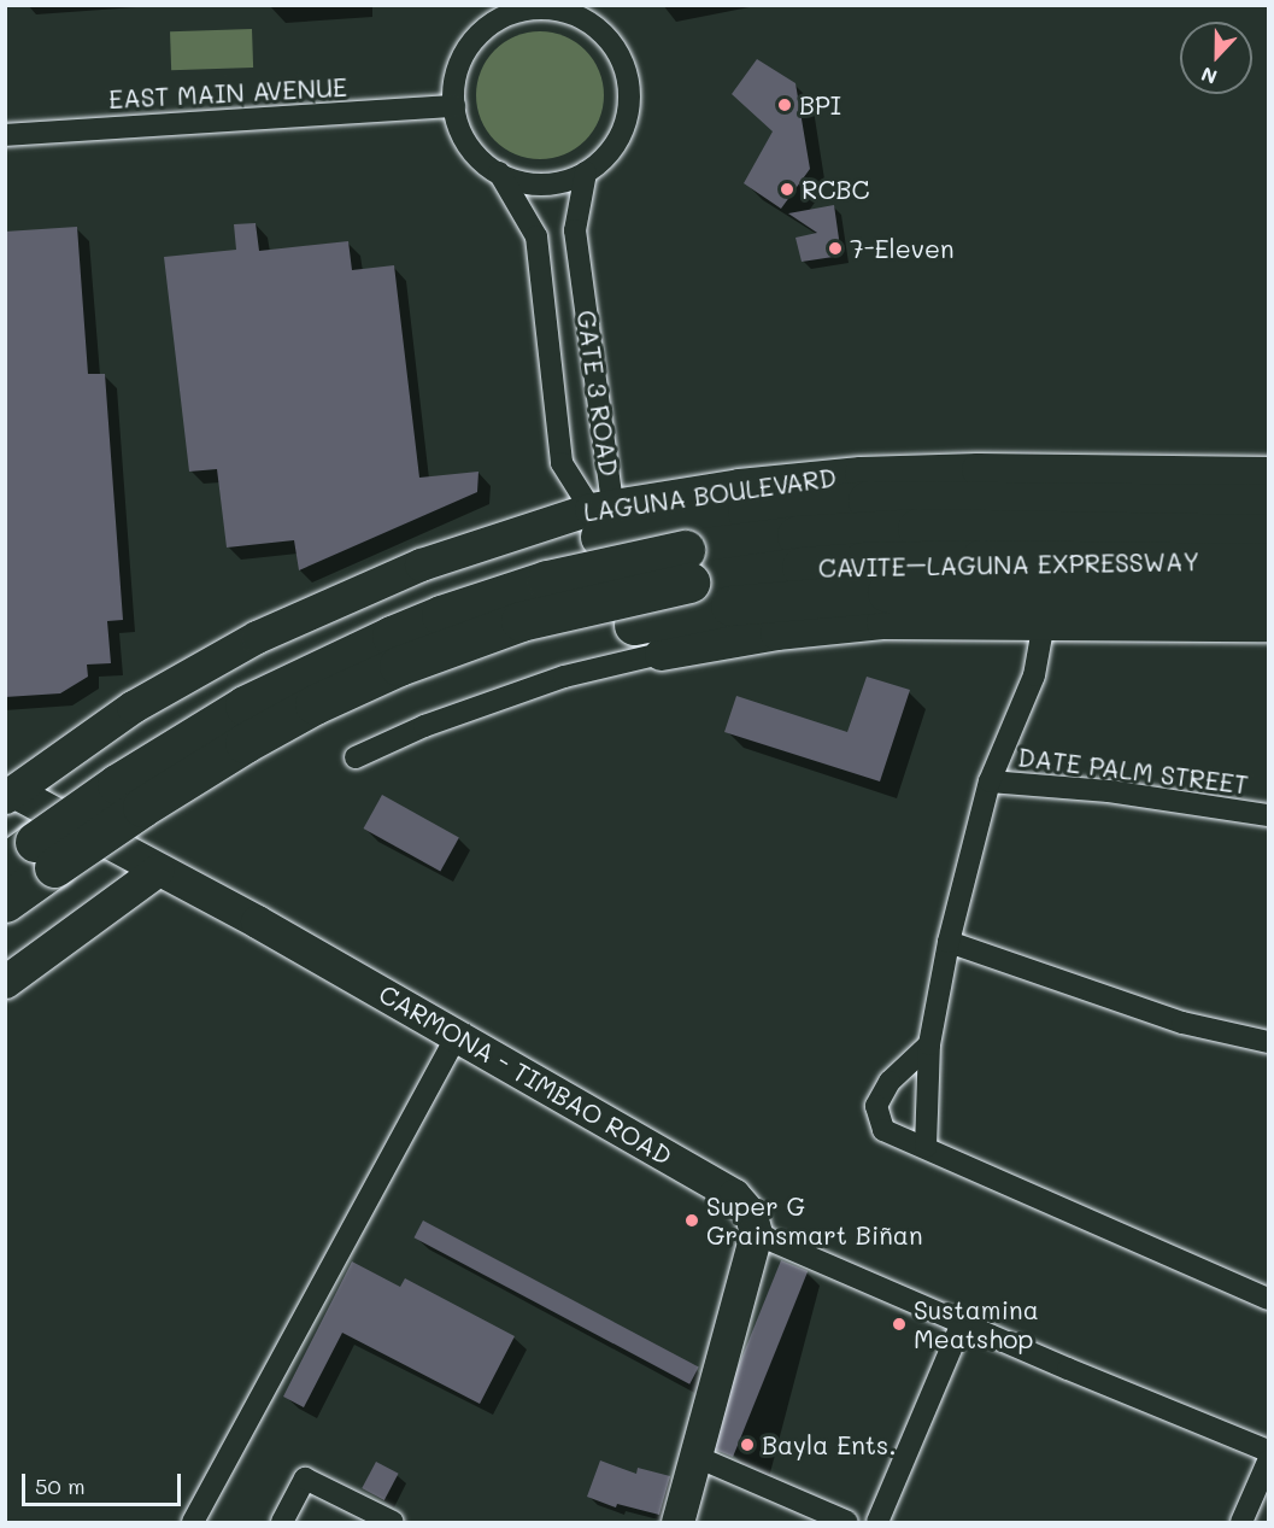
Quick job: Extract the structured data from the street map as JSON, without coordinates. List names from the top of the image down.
{
  "streets": {
    "highway": ["CAVITE–LAGUNA EXPRESSWAY"],
    "main road": ["GATE 3 ROAD", "LAGUNA BOULEVARD", "CARMONA - TIMBAO ROAD"],
    "street": ["EAST MAIN AVENUE", "DATE PALM STREET"]
  },
  "crossings": [
    ["EAST MAIN AVENUE", "GATE 3 ROAD"],
    ["GATE 3 ROAD", "LAGUNA BOULEVARD"],
    ["LAGUNA BOULEVARD", "CARMONA - TIMBAO ROAD"]
  ],
  "places": [
    "BPI",
    "RCBC",
    "7-Eleven",
    "Super G Grainsmart Biñan",
    "Sustamina Meatshop",
    "Bayla Ents."
  ],
  "scale_bar": "50 m",
  "north": "bottom"
}
